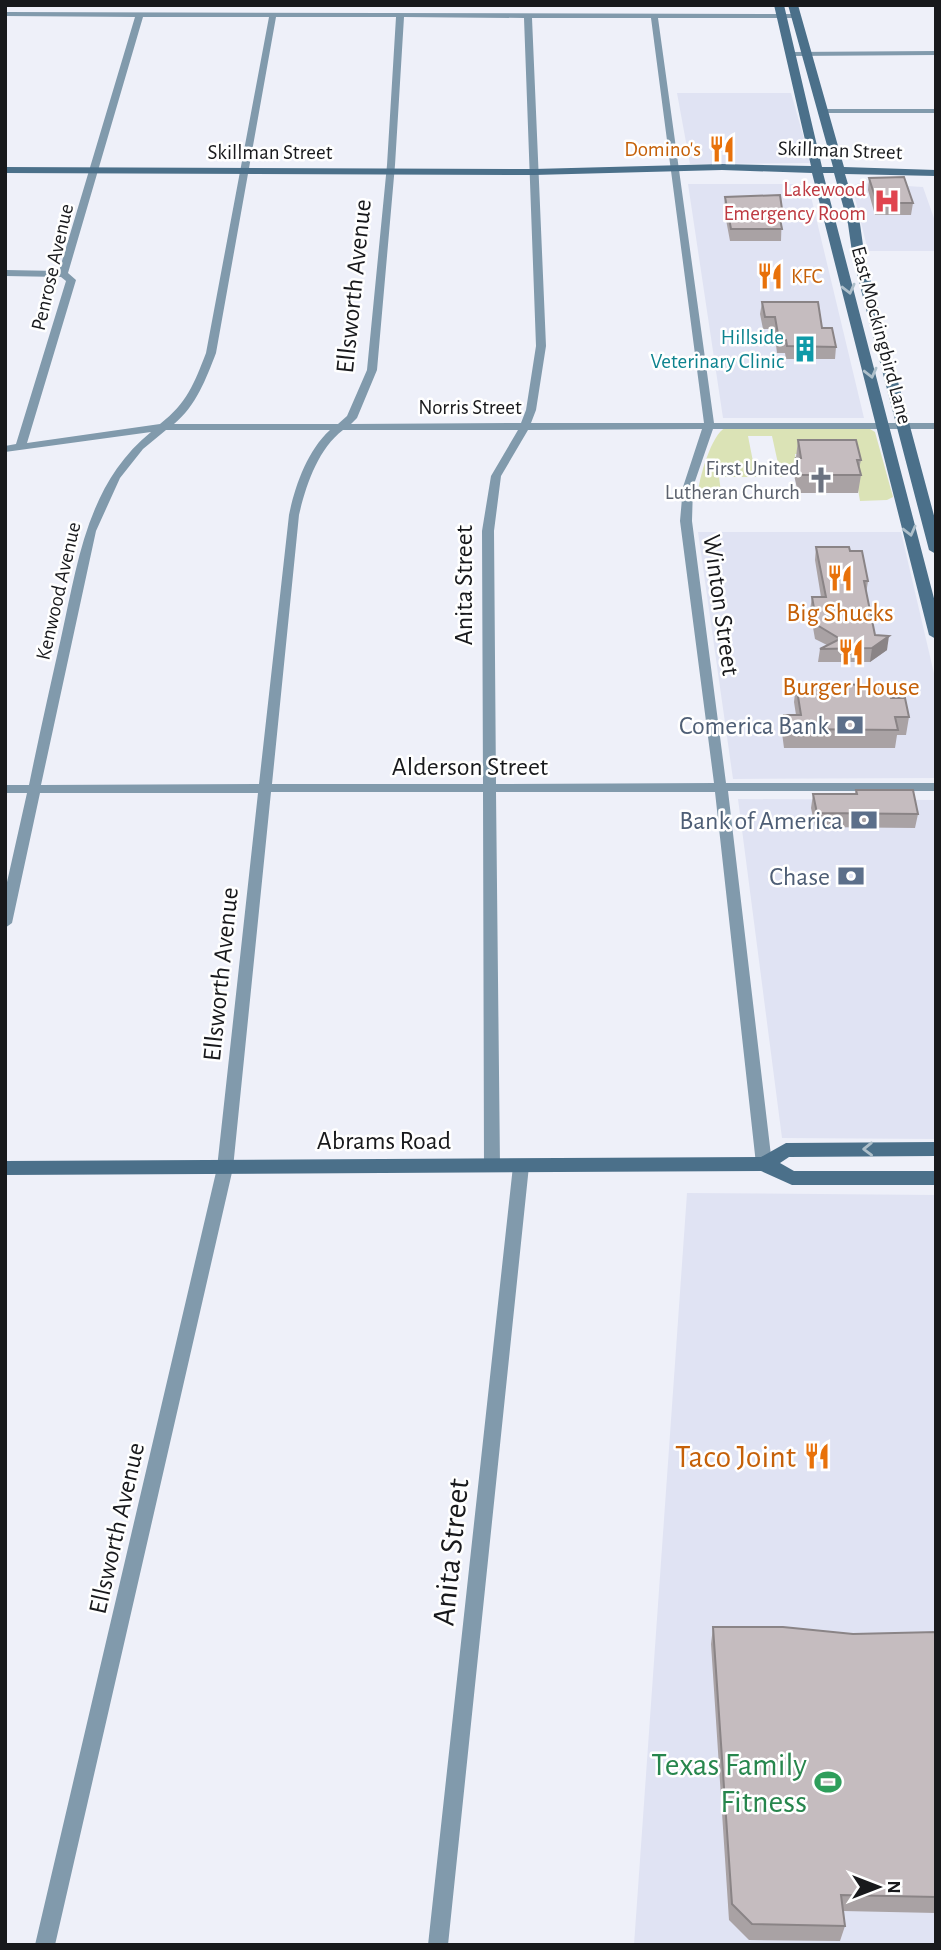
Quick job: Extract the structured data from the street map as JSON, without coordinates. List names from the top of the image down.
{
  "streets": {
    "main road": ["Skillman Street", "East Mockingbird Lane", "Abrams Road"],
    "street": [
      "Penrose Avenue",
      "Ellsworth Avenue",
      "Norris Street",
      "Anita Street",
      "Kenwood Avenue",
      "Winton Street",
      "Alderson Street"
    ]
  },
  "crossings": [
    ["Skillman Street", "Penrose Avenue"],
    ["Skillman Street", "Ellsworth Avenue"],
    ["Skillman Street", "East Mockingbird Lane"],
    ["Skillman Street", "Anita Street"],
    ["Skillman Street", "Kenwood Avenue"],
    ["Skillman Street", "Winton Street"],
    ["Penrose Avenue", "Norris Street"],
    ["Ellsworth Avenue", "Norris Street"],
    ["Ellsworth Avenue", "Alderson Street"],
    ["Ellsworth Avenue", "Abrams Road"],
    ["East Mockingbird Lane", "Norris Street"],
    ["Norris Street", "Anita Street"],
    ["Norris Street", "Kenwood Avenue"],
    ["Norris Street", "Winton Street"],
    ["Anita Street", "Alderson Street"],
    ["Anita Street", "Abrams Road"],
    ["Kenwood Avenue", "Alderson Street"],
    ["Winton Street", "Alderson Street"],
    ["Winton Street", "Abrams Road"]
  ],
  "places": {
    "restaurant": [
      "Domino's",
      "KFC",
      "Big Shucks",
      "Burger House",
      "Taco Joint"
    ],
    "hospital": ["Lakewood Emergency Room"],
    "building": ["Hillside Veterinary Clinic"],
    "church": ["First United Lutheran Church"],
    "bank": ["Comerica Bank", "Bank of America", "Chase"],
    "sports": ["Texas Family Fitness"]
  },
  "north": "right"
}
